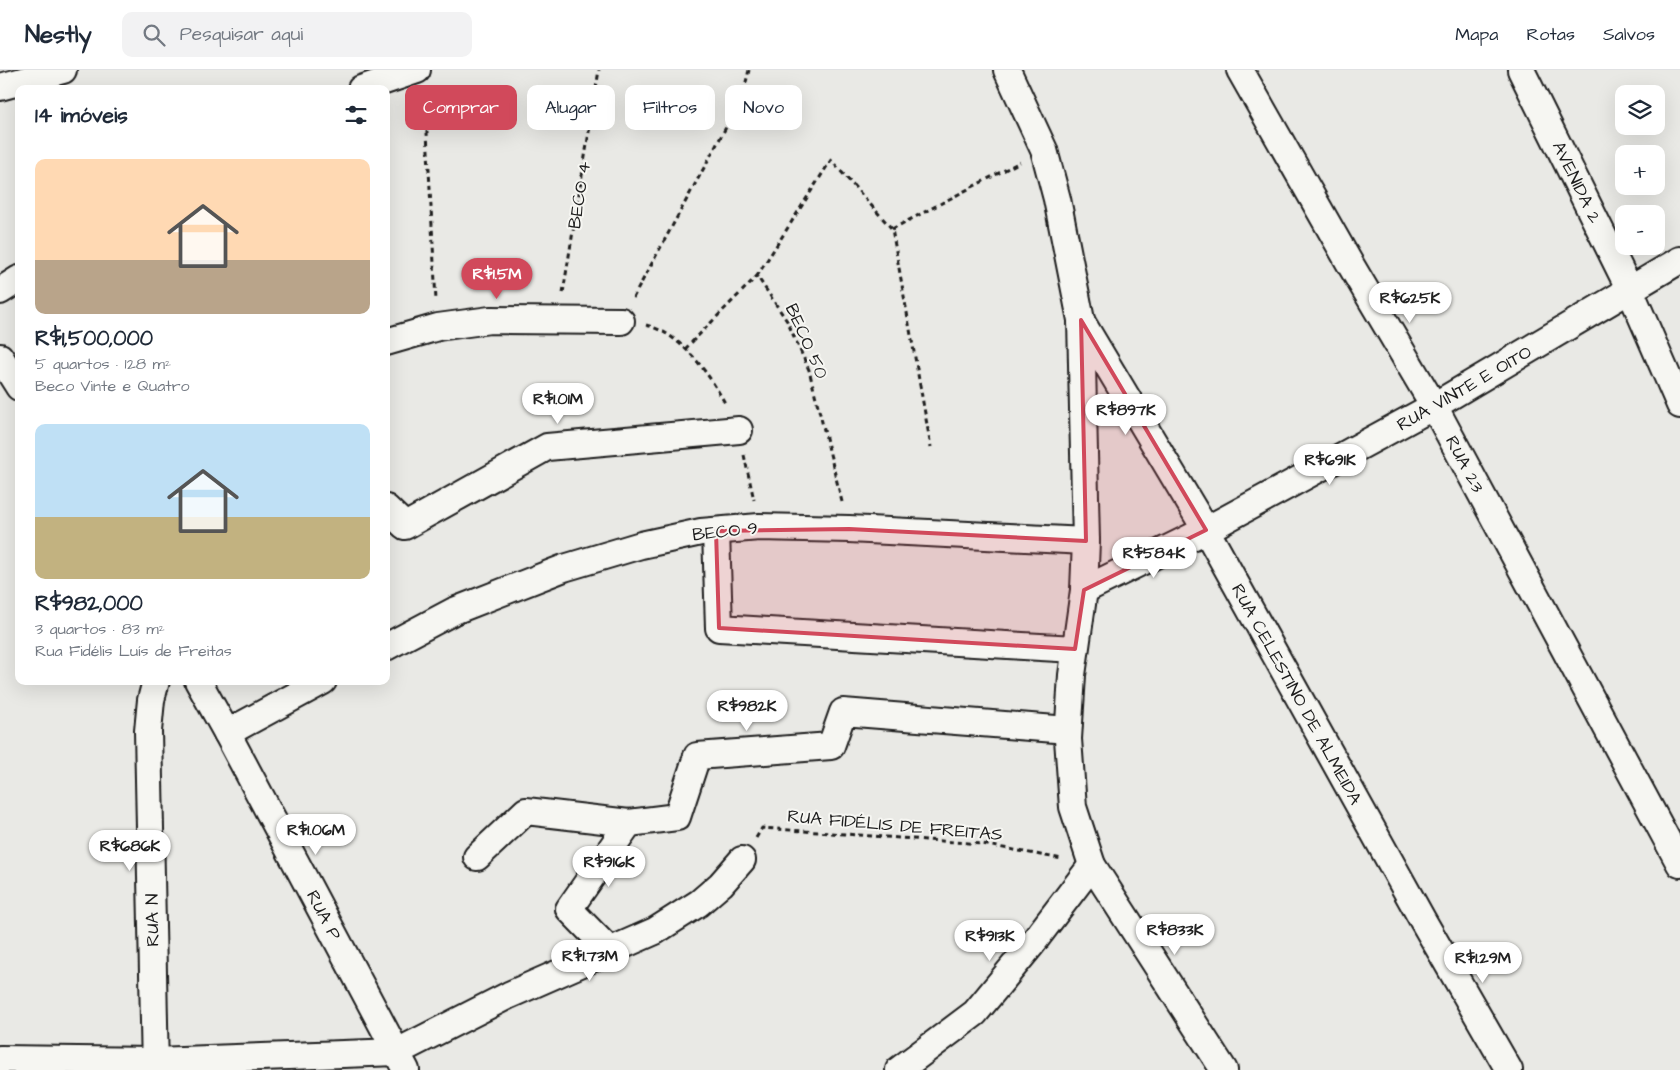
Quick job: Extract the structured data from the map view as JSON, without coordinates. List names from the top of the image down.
{
  "streets": {
    "street": [
      "AVENIDA 2",
      "RUA VINTE E OITO",
      "RUA 23",
      "BECO 9",
      "RUA CELESTINO DE ALMEIDA",
      "RUA P",
      "RUA N"
    ],
    "path": ["BECO 4", "BECO 50", "RUA FIDÉLIS DE FREITAS"]
  },
  "crossings": [
    ["AVENIDA 2", "RUA VINTE E OITO"],
    ["BECO 50", "BECO 9"],
    ["RUA VINTE E OITO", "RUA 23"],
    ["RUA VINTE E OITO", "RUA CELESTINO DE ALMEIDA"]
  ],
  "page": {
    "header": "Nestly",
    "search": "Pesquisar aqui",
    "nav": ["Mapa", "Rotas", "Salvos"],
    "map_buttons": ["+", "−"],
    "chip": [
      "Comprar",
      "Alugar",
      "Filtros",
      "Novo"
    ],
    "heading": "14 imóveis",
    "list": [
      {
        "name": "R$1,500,000",
        "note": "5 quartos · 128 m² · Beco Vinte e Quatro"
      },
      {
        "name": "R$982,000",
        "note": "3 quartos · 83 m² · Rua Fidélis Luís de Freitas"
      }
    ],
    "price": [
      "R$1.5M",
      "R$625K",
      "R$1.01M",
      "R$897K",
      "R$691K",
      "R$584K",
      "R$982K",
      "R$1.06M",
      "R$686K",
      "R$916K",
      "R$833K",
      "R$913K",
      "R$1.73M",
      "R$1.29M"
    ]
  }
}
